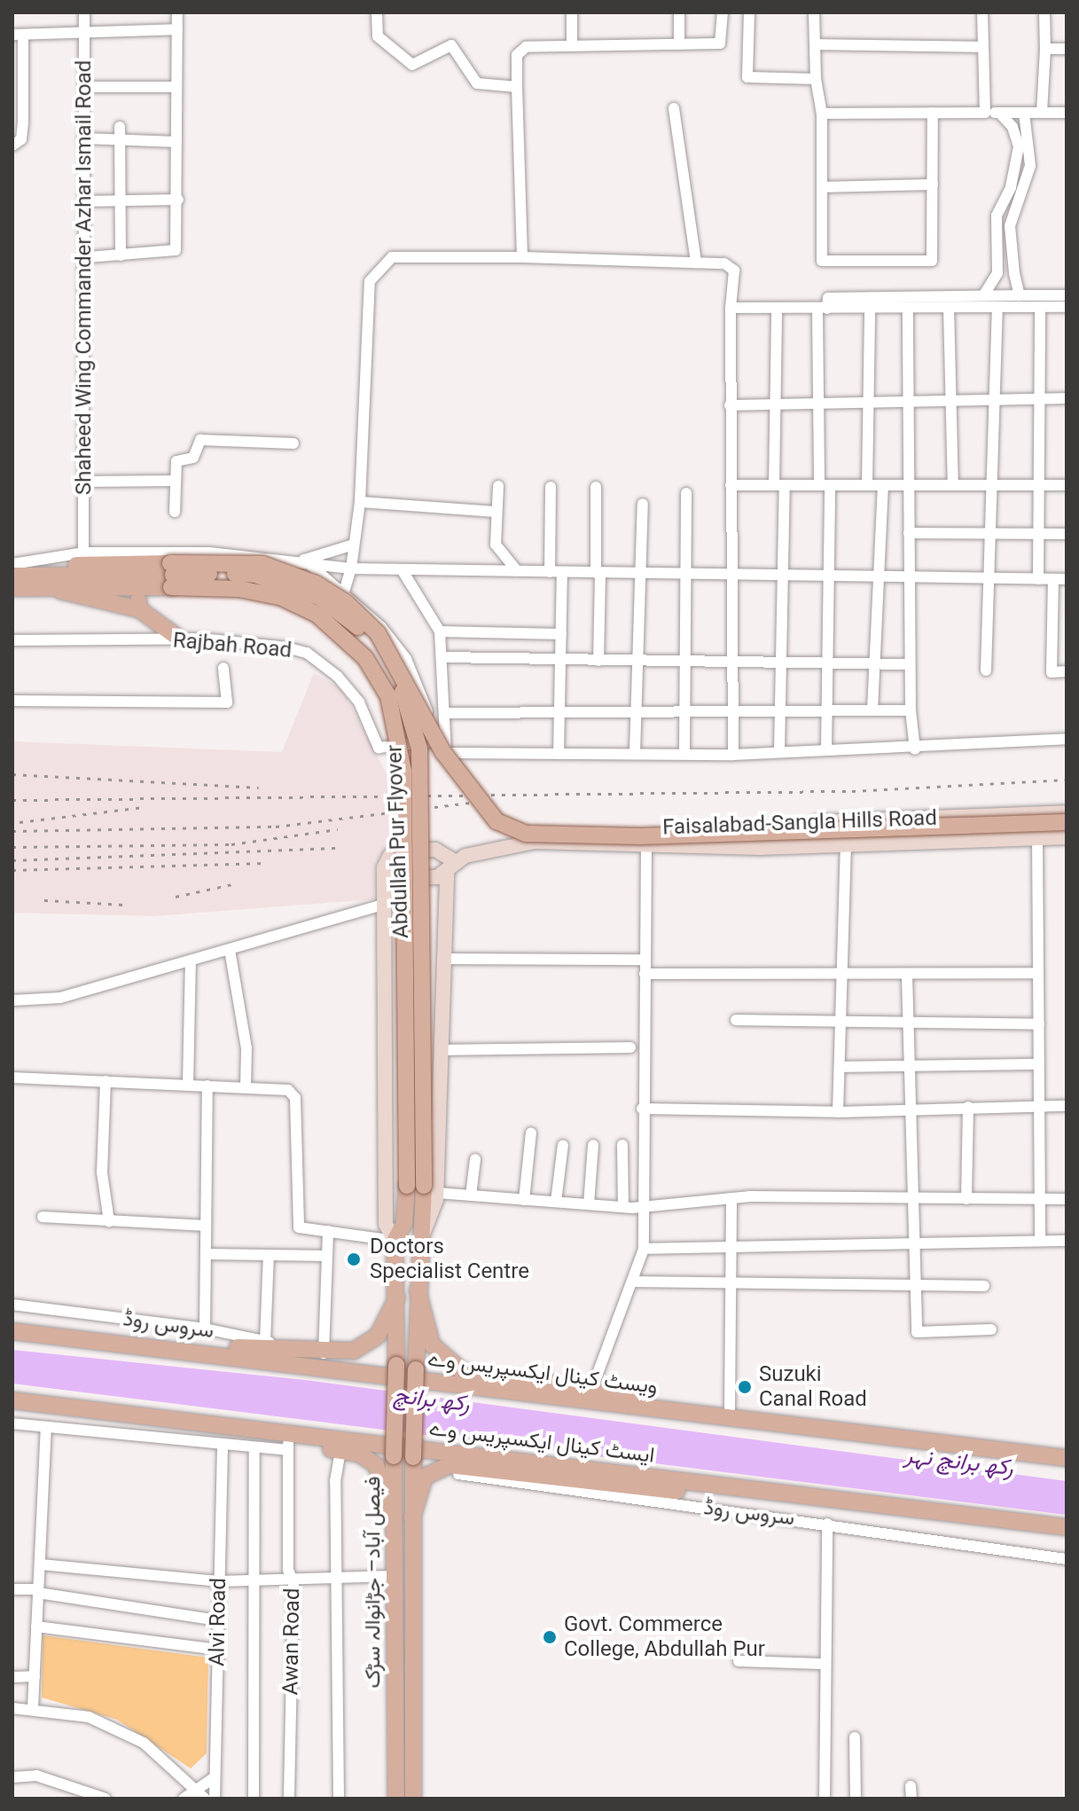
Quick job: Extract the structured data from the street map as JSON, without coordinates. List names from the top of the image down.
{
  "streets": {
    "main road": [
      "Faisalabad-Sangla Hills Road",
      "Abdullah Pur Flyover",
      "ویسٹ کینال ایکسپریس وے",
      "ایسٹ کینال ایکسپریس وے",
      "فیصل آباد– جڑانوالہ سڑک"
    ],
    "street": [
      "Shaheed Wing Commander Azhar Ismail Road",
      "Rajbah Road",
      "سروس روڈ",
      "Alvi Road",
      "Awan Road"
    ]
  },
  "crossings": [
    ["Faisalabad-Sangla Hills Road", "Abdullah Pur Flyover"],
    ["Faisalabad-Sangla Hills Road", "فیصل آباد– جڑانوالہ سڑک"],
    ["Abdullah Pur Flyover", "فیصل آباد– جڑانوالہ سڑک"]
  ],
  "water": ["رکھ برانچ", "رکھ برانچ نہر"],
  "places": ["Doctors Specialist Centre", "Suzuki Canal Road", "Govt. Commerce College, Abdullah Pur"]
}
